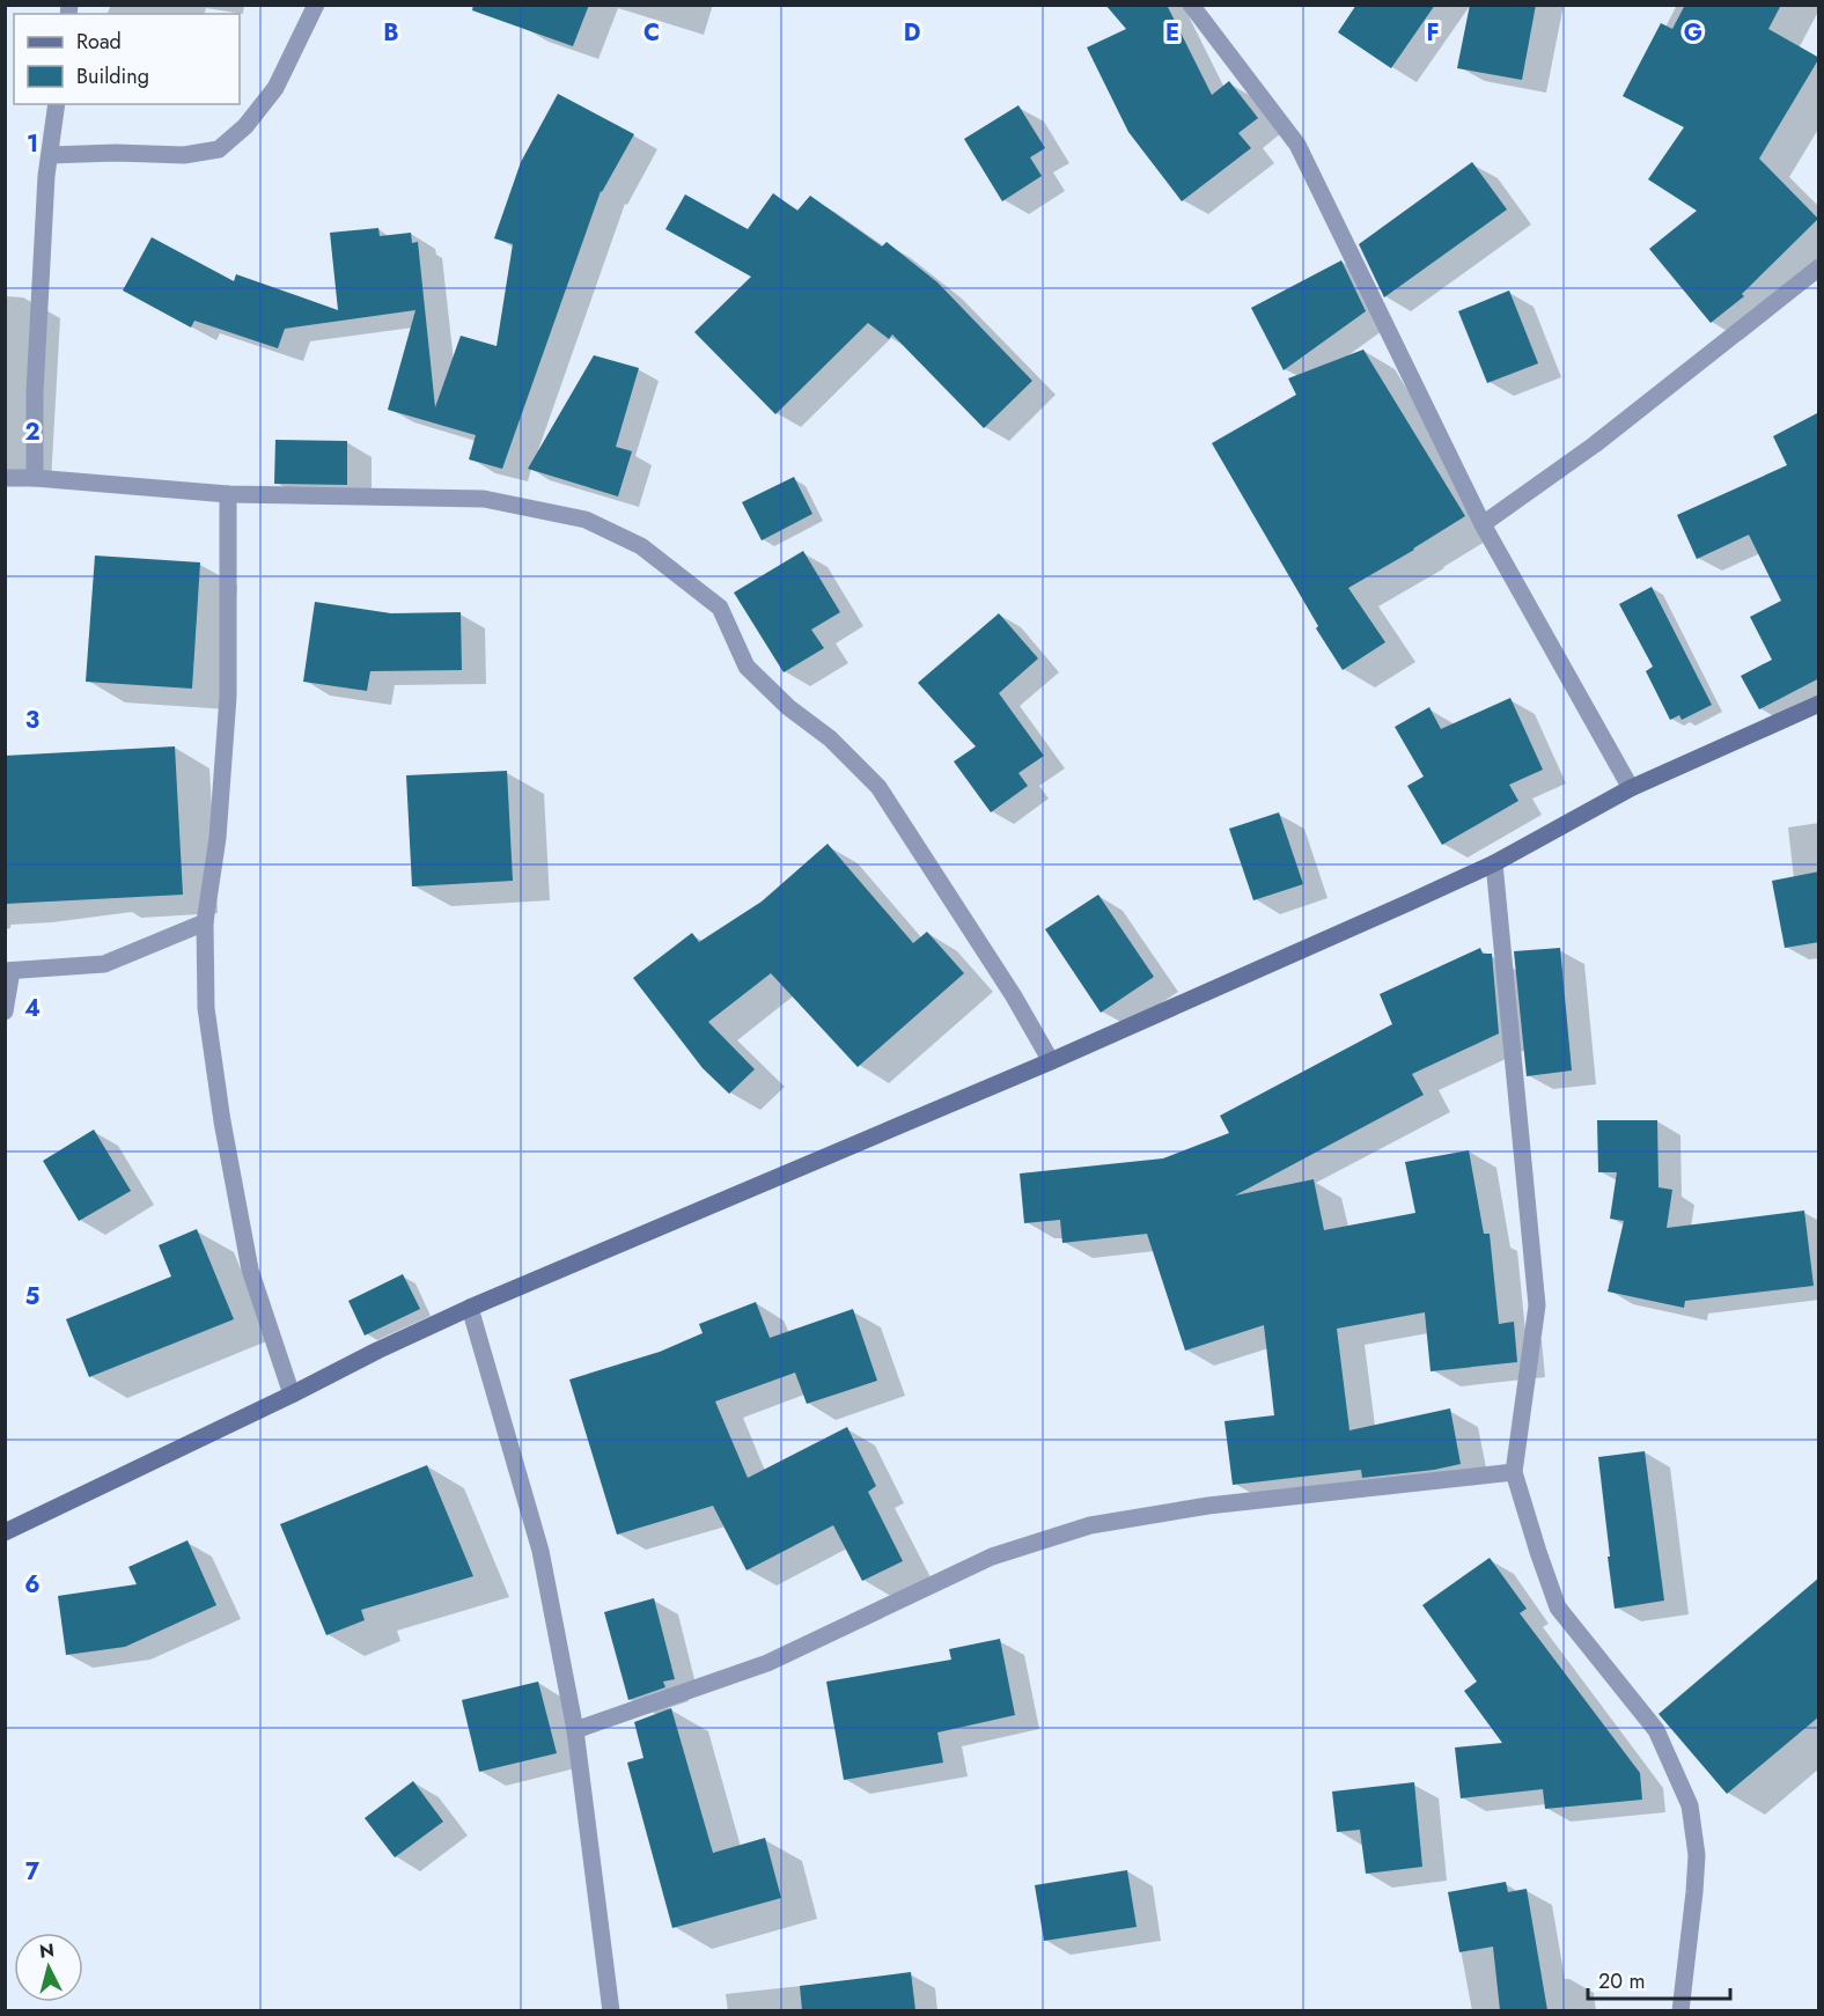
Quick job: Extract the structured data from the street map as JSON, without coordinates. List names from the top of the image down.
{
  "legend": ["Road", "Building"],
  "scale_bar": "20 m",
  "north": "top",
  "grid": {
    "columns": [
      "B",
      "C",
      "D",
      "E",
      "F",
      "G"
    ],
    "rows": [
      "1",
      "2",
      "3",
      "4",
      "5",
      "6",
      "7"
    ]
  }
}
